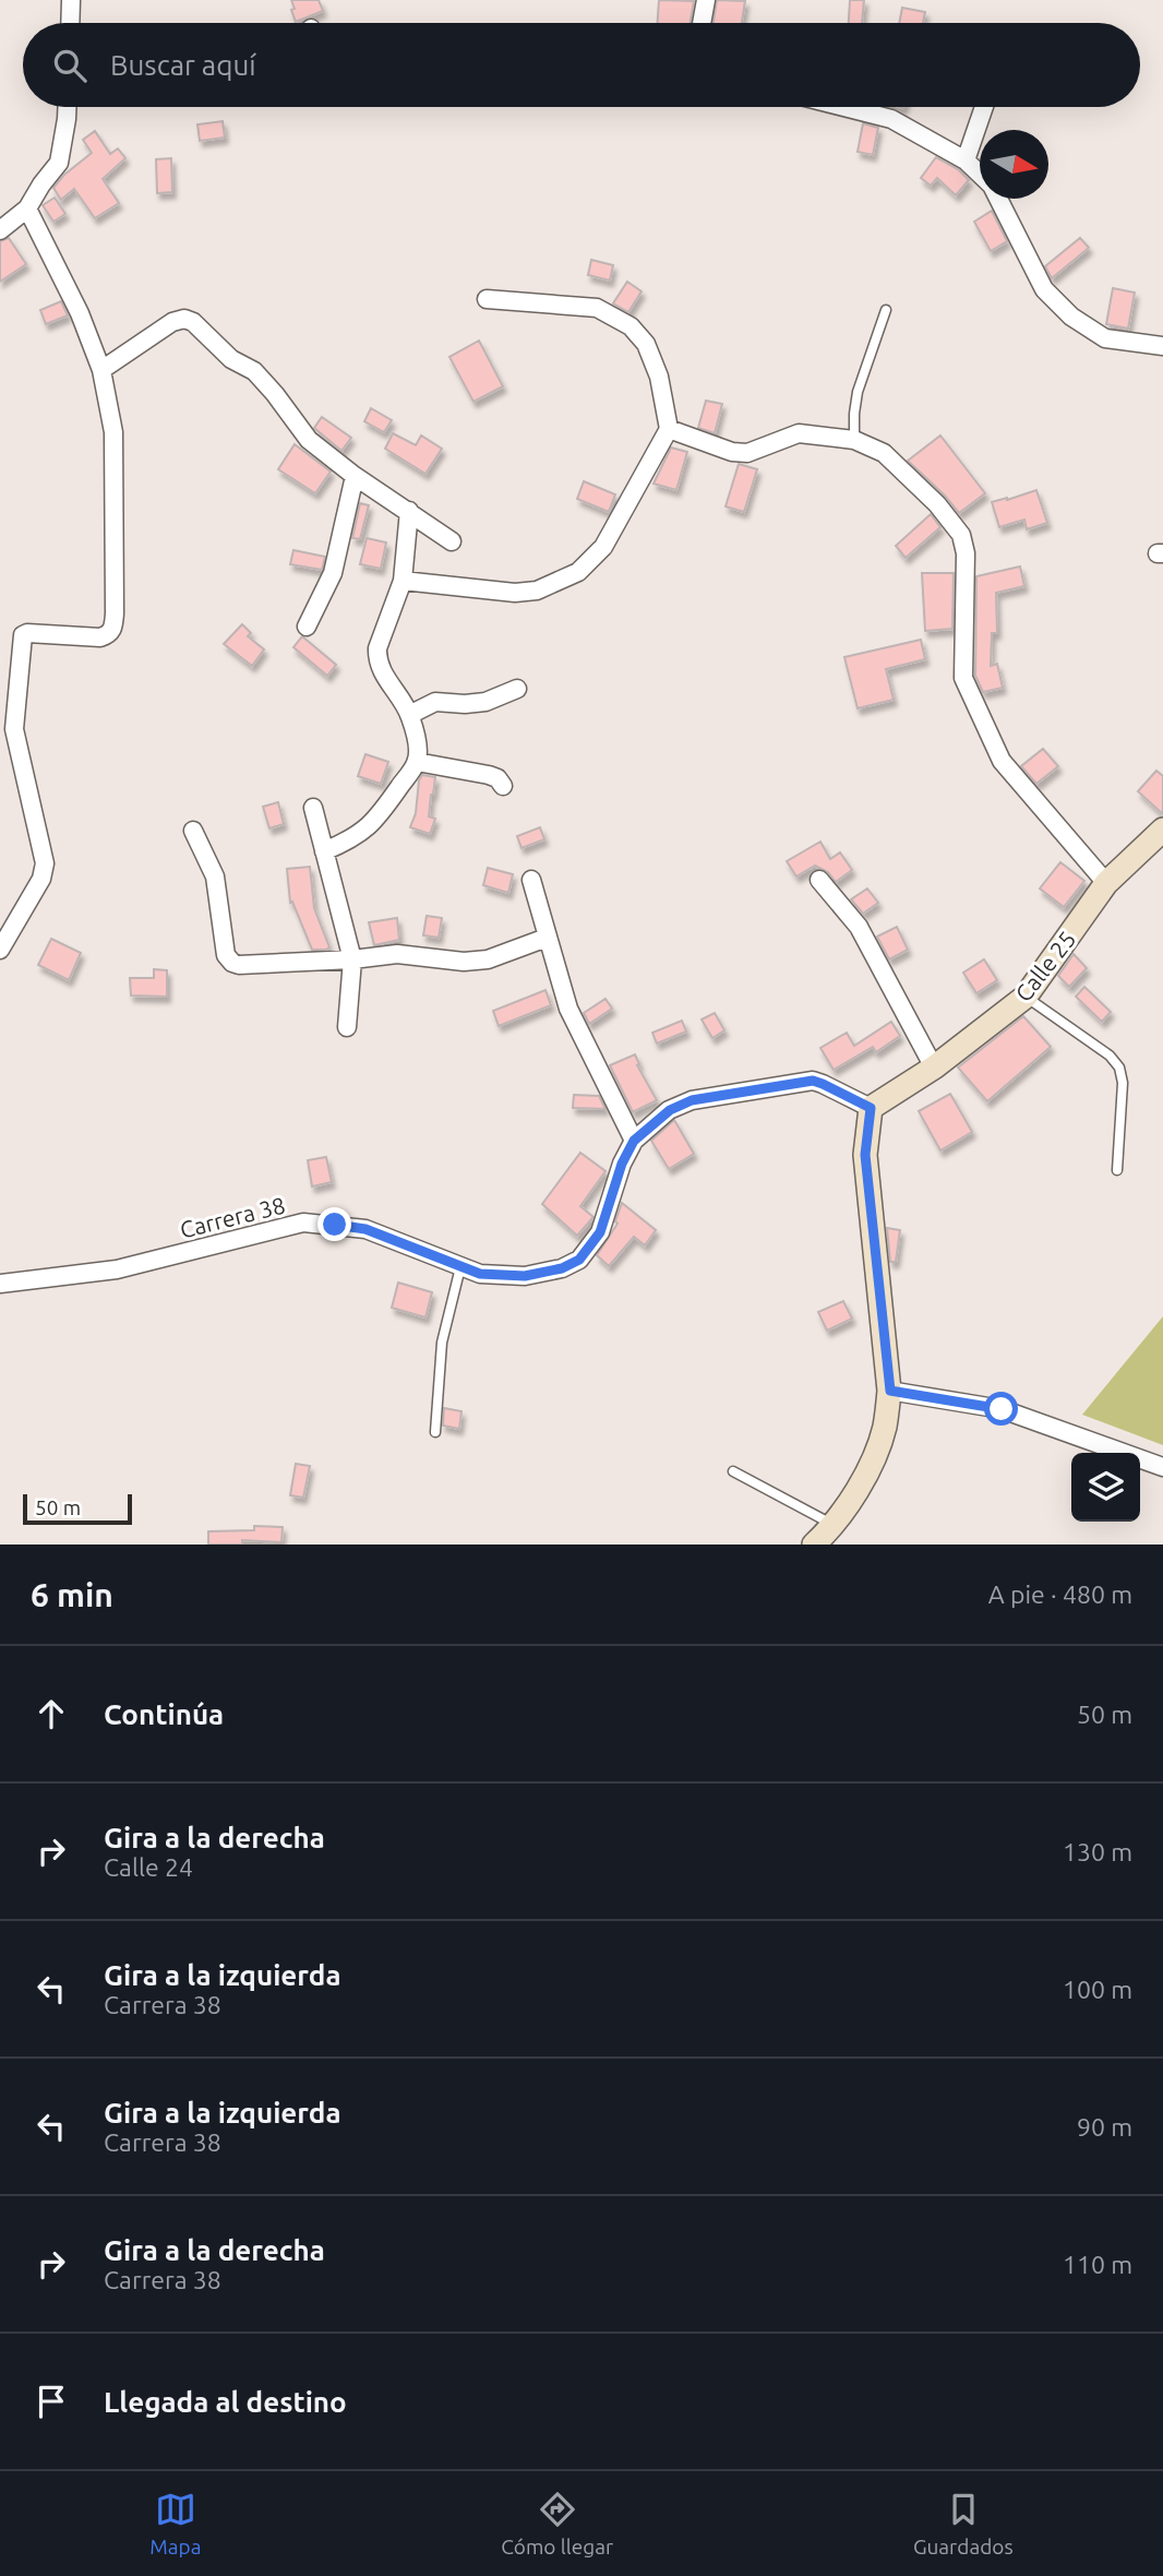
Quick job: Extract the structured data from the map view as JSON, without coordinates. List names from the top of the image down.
{
  "streets": {
    "street": ["Calle 25", "Carrera 38"]
  },
  "crossings": [
    ["Calle 25", "Carrera 38"]
  ],
  "scale_bar": "50 m",
  "north": "right",
  "page": {
    "search": "Buscar aquí",
    "scale": "50 m",
    "heading": ["6 min", "A pie · 480 m"],
    "list": [
      ["Continúa", "50 m"],
      ["Gira a la derecha", "Calle 24", "130 m"],
      ["Gira a la izquierda", "Carrera 38", "100 m"],
      ["Gira a la izquierda", "Carrera 38", "90 m"],
      ["Gira a la derecha", "Carrera 38", "110 m"],
      "Llegada al destino"
    ],
    "nav": ["Mapa", "Cómo llegar", "Guardados"]
  }
}
